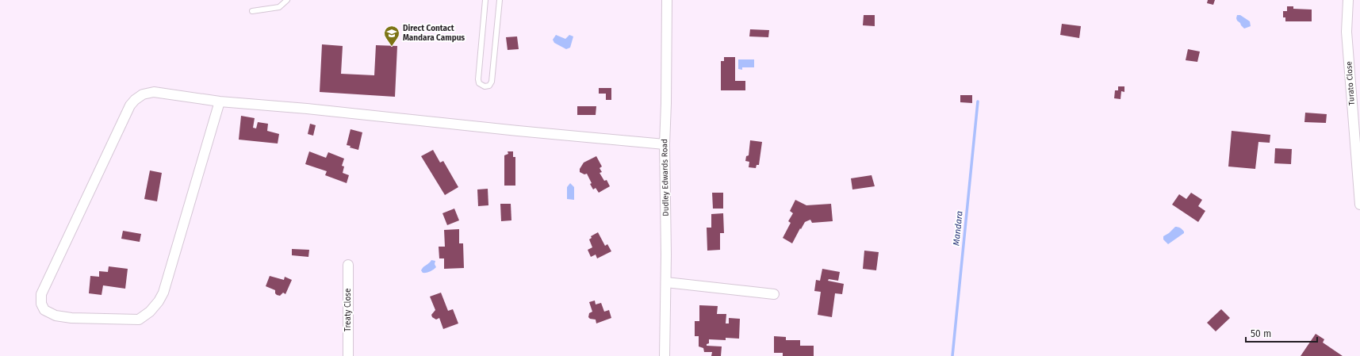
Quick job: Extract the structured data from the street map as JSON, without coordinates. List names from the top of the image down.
{
  "streets": {
    "street": ["Turato Close", "Dudley Edwards Road", "Treaty Close"]
  },
  "water": ["Mandara"],
  "places": {
    "school or university": ["Direct Contact Mandara Campus"]
  },
  "scale_bar": "50 m"
}
